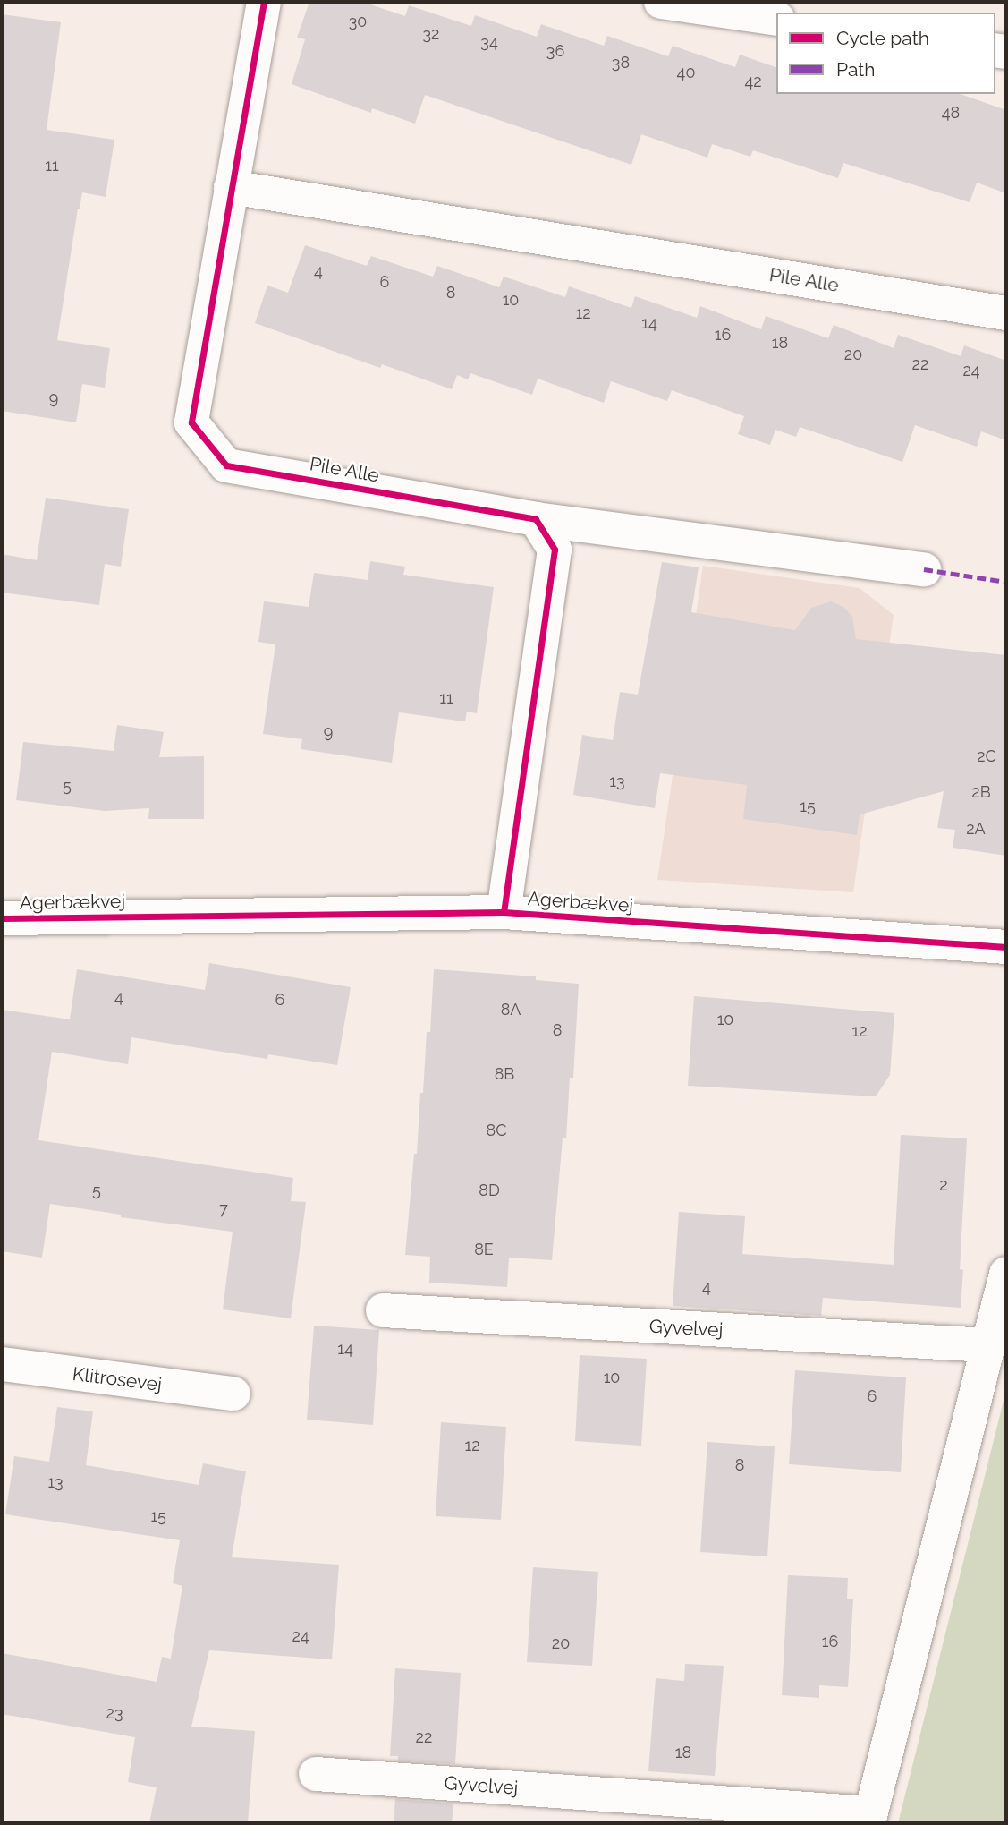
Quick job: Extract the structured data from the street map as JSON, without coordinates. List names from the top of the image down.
{
  "streets": {
    "street": [
      "Pile Alle",
      "Agerbækvej",
      "Gyvelvej",
      "Klitrosevej"
    ]
  },
  "house_numbers": [
    "30",
    "32",
    "34",
    "36",
    "38",
    "40",
    "42",
    "48",
    "11",
    "4",
    "6",
    "8",
    "10",
    "12",
    "14",
    "16",
    "18",
    "20",
    "22",
    "24",
    "9",
    "11",
    "9",
    "2C",
    "13",
    "5",
    "2B",
    "15",
    "2A",
    "4",
    "6",
    "8A",
    "10",
    "8",
    "12",
    "8B",
    "8C",
    "2",
    "5",
    "8D",
    "7",
    "8E",
    "4",
    "14",
    "10",
    "6",
    "12",
    "8",
    "13",
    "15",
    "24",
    "16",
    "20",
    "23",
    "22",
    "18"
  ],
  "legend": ["Cycle path", "Path"]
}
